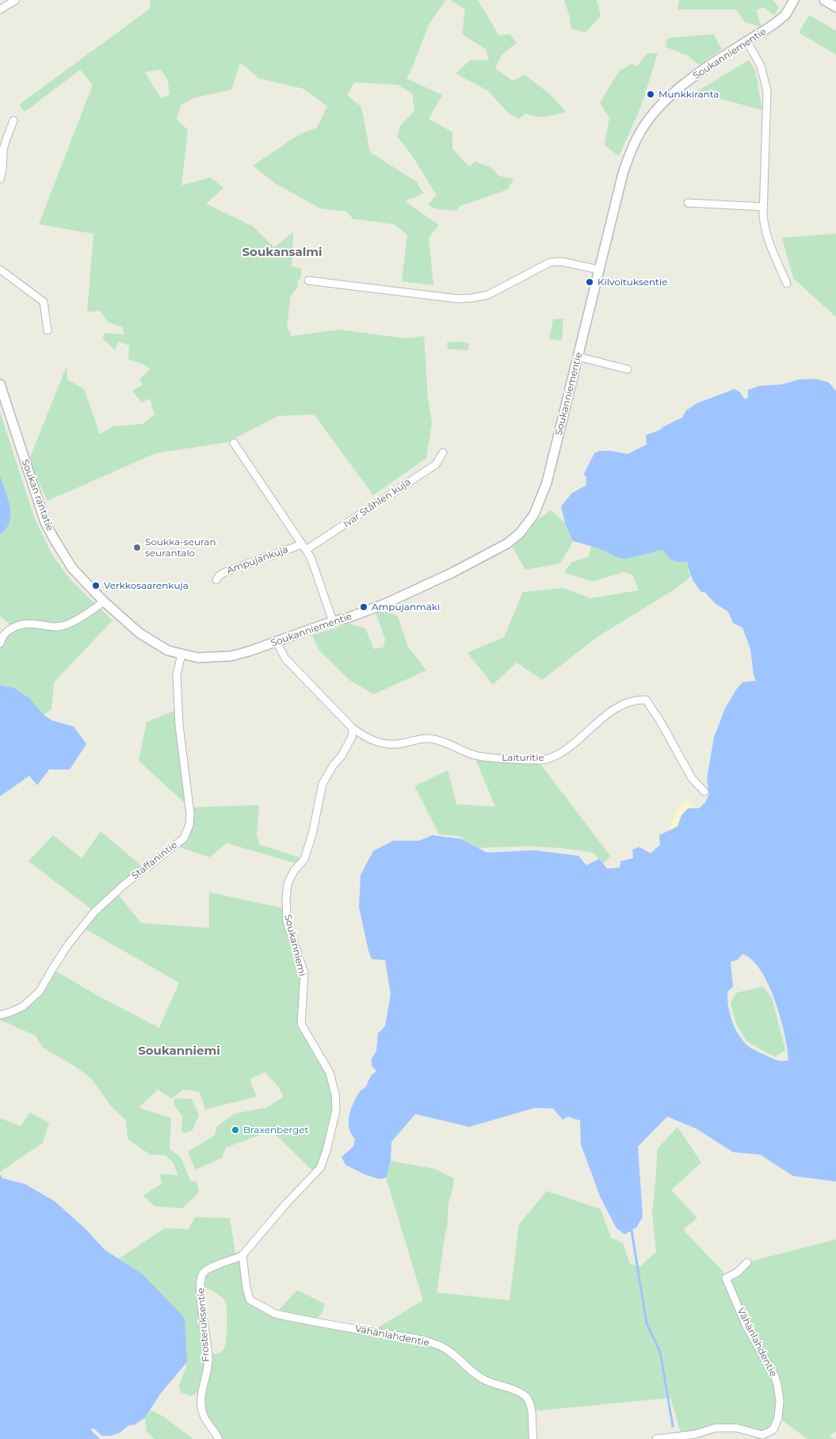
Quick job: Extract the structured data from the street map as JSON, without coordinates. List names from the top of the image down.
{
  "streets": {
    "street": [
      "Soukanniementie",
      "Soukan rantatie",
      "Ivar Ståhlen kuja",
      "Ampujankuja",
      "Laituritie",
      "Staffanintie",
      "Soukanniemi",
      "Frosteruksentie",
      "Vähänlahdentie"
    ]
  },
  "crossings": [
    ["Soukanniementie", "Soukan rantatie"],
    ["Soukan rantatie", "Staffanintie"],
    ["Ivar Ståhlen kuja", "Ampujankuja"],
    ["Laituritie", "Soukanniemi"],
    ["Soukanniemi", "Frosteruksentie"],
    ["Soukanniemi", "Vähänlahdentie"],
    ["Frosteruksentie", "Vähänlahdentie"]
  ],
  "districts": ["Soukansalmi", "Soukanniemi"],
  "places": [
    "Munkkiranta",
    "Kilvoituksentie",
    "Soukka-seuran seurantalo",
    "Verkkosaarenkuja",
    "Ampujanmäki",
    "Braxenberget"
  ]
}
